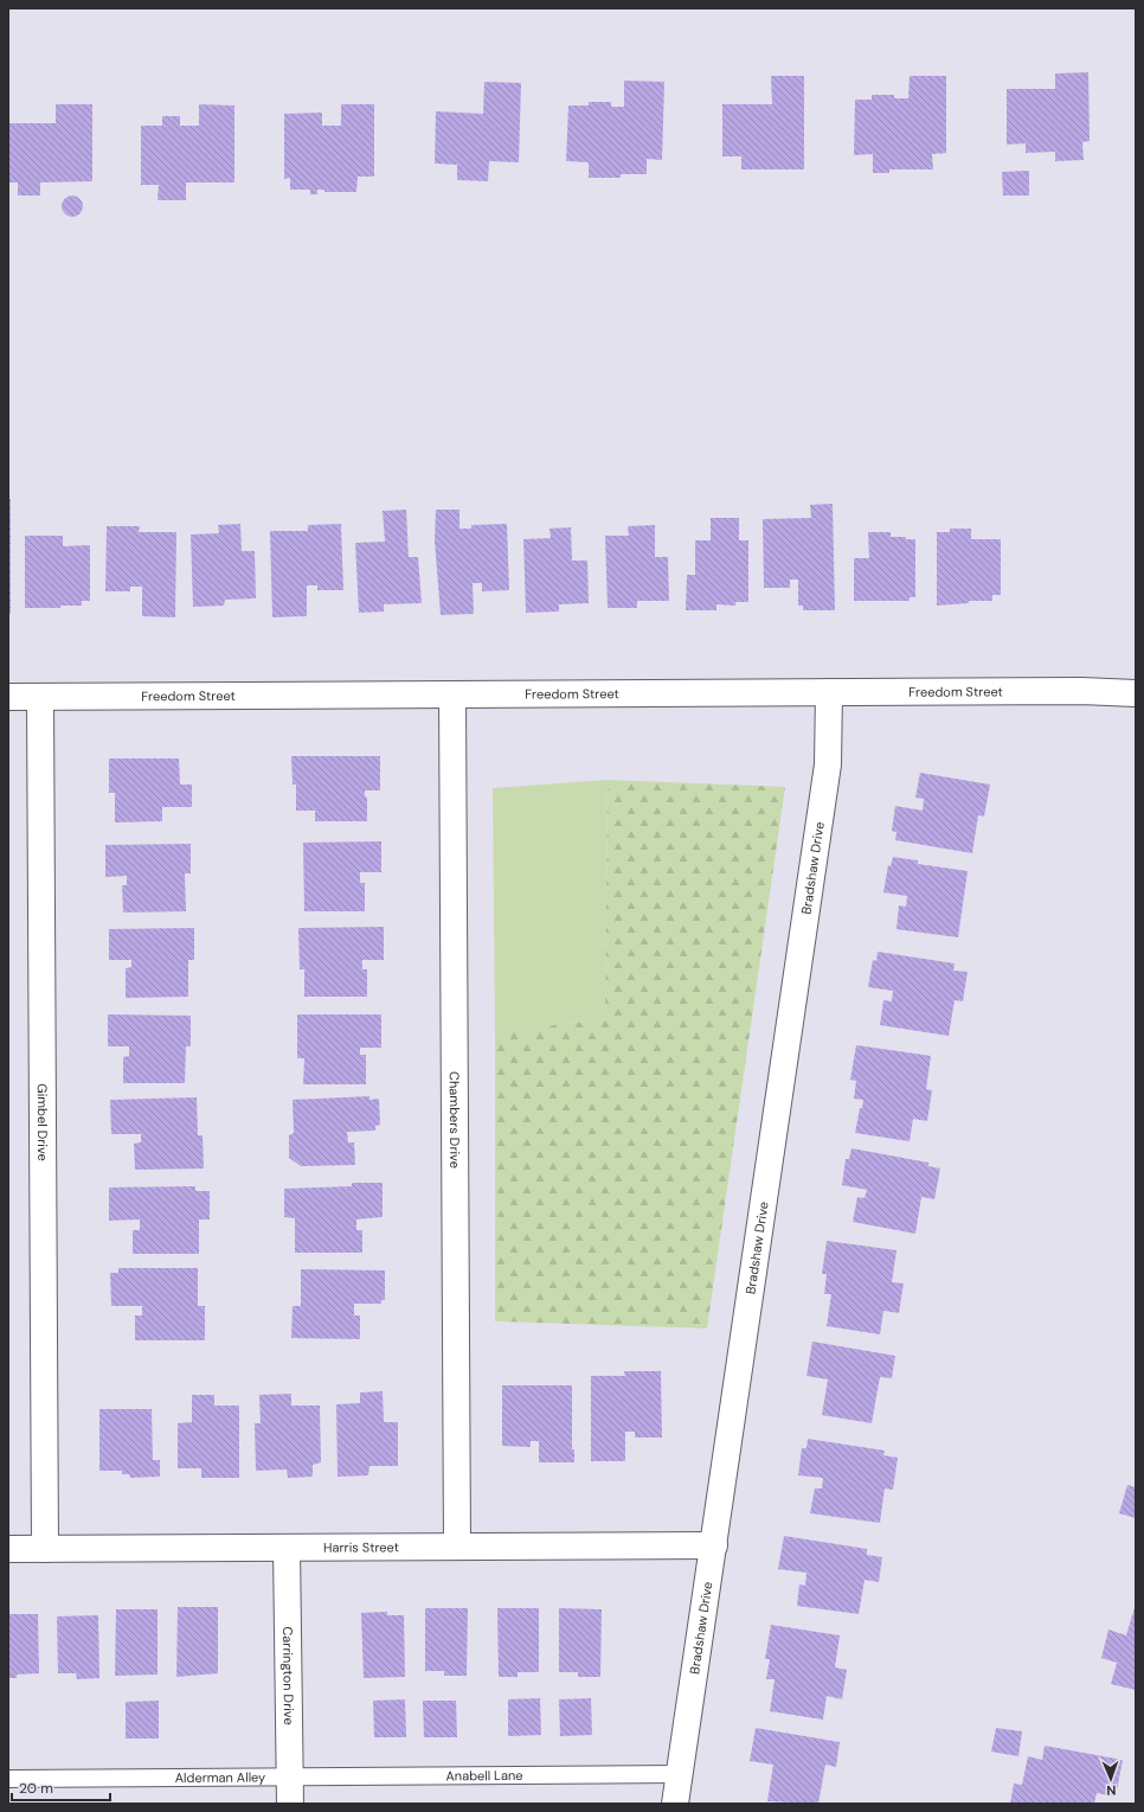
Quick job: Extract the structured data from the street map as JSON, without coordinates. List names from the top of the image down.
{
  "streets": {
    "street": [
      "Freedom Street",
      "Bradshaw Drive",
      "Chambers Drive",
      "Gimbel Drive",
      "Harris Street",
      "Carrington Drive"
    ],
    "lane": ["Anabell Lane", "Alderman Alley"]
  },
  "crossings": [
    ["Freedom Street", "Bradshaw Drive"],
    ["Freedom Street", "Chambers Drive"],
    ["Freedom Street", "Gimbel Drive"],
    ["Bradshaw Drive", "Harris Street"],
    ["Bradshaw Drive", "Anabell Lane"],
    ["Chambers Drive", "Harris Street"],
    ["Gimbel Drive", "Harris Street"],
    ["Harris Street", "Carrington Drive"],
    ["Carrington Drive", "Anabell Lane"],
    ["Carrington Drive", "Alderman Alley"],
    ["Anabell Lane", "Alderman Alley"]
  ],
  "scale_bar": "20 m",
  "north": "bottom"
}
